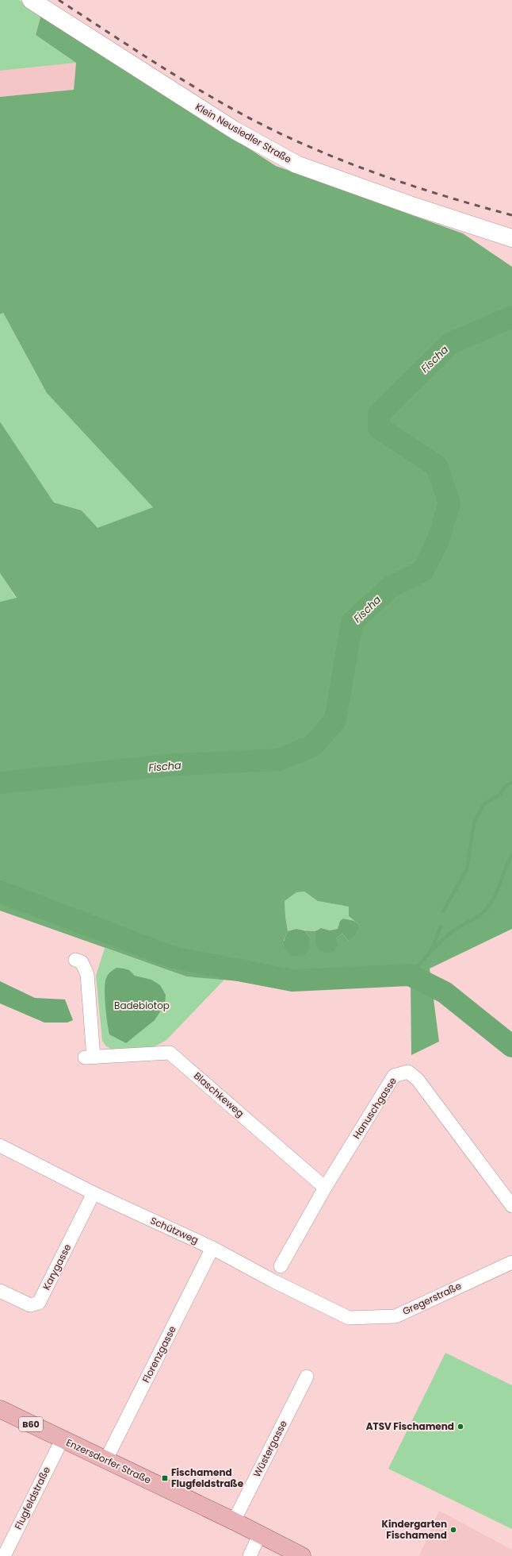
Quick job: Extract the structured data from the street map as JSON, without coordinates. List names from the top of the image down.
{
  "streets": {
    "main road": ["Klein Neusiedler Straße", "B60", "Enzersdorfer Straße"],
    "street": [
      "Blaschkeweg",
      "Hanuschgasse",
      "Schützweg",
      "Karygasse",
      "Gregerstraße",
      "Florenzgasse",
      "Wüstergasse",
      "Flugfeldstraße"
    ]
  },
  "crossings": [
    ["Blaschkeweg", "Hanuschgasse"],
    ["Schützweg", "Karygasse"],
    ["Schützweg", "Gregerstraße"],
    ["Schützweg", "Florenzgasse"],
    ["Florenzgasse", "Enzersdorfer Straße"],
    ["Wüstergasse", "Enzersdorfer Straße"],
    ["Enzersdorfer Straße", "Flugfeldstraße"]
  ],
  "water": ["Fischa"],
  "parks": ["Badebiotop"],
  "places": {
    "other": ["ATSV Fischamend", "Kindergarten Fischamend"],
    "transit": ["Fischamend Flugfeldstraße"]
  }
}
